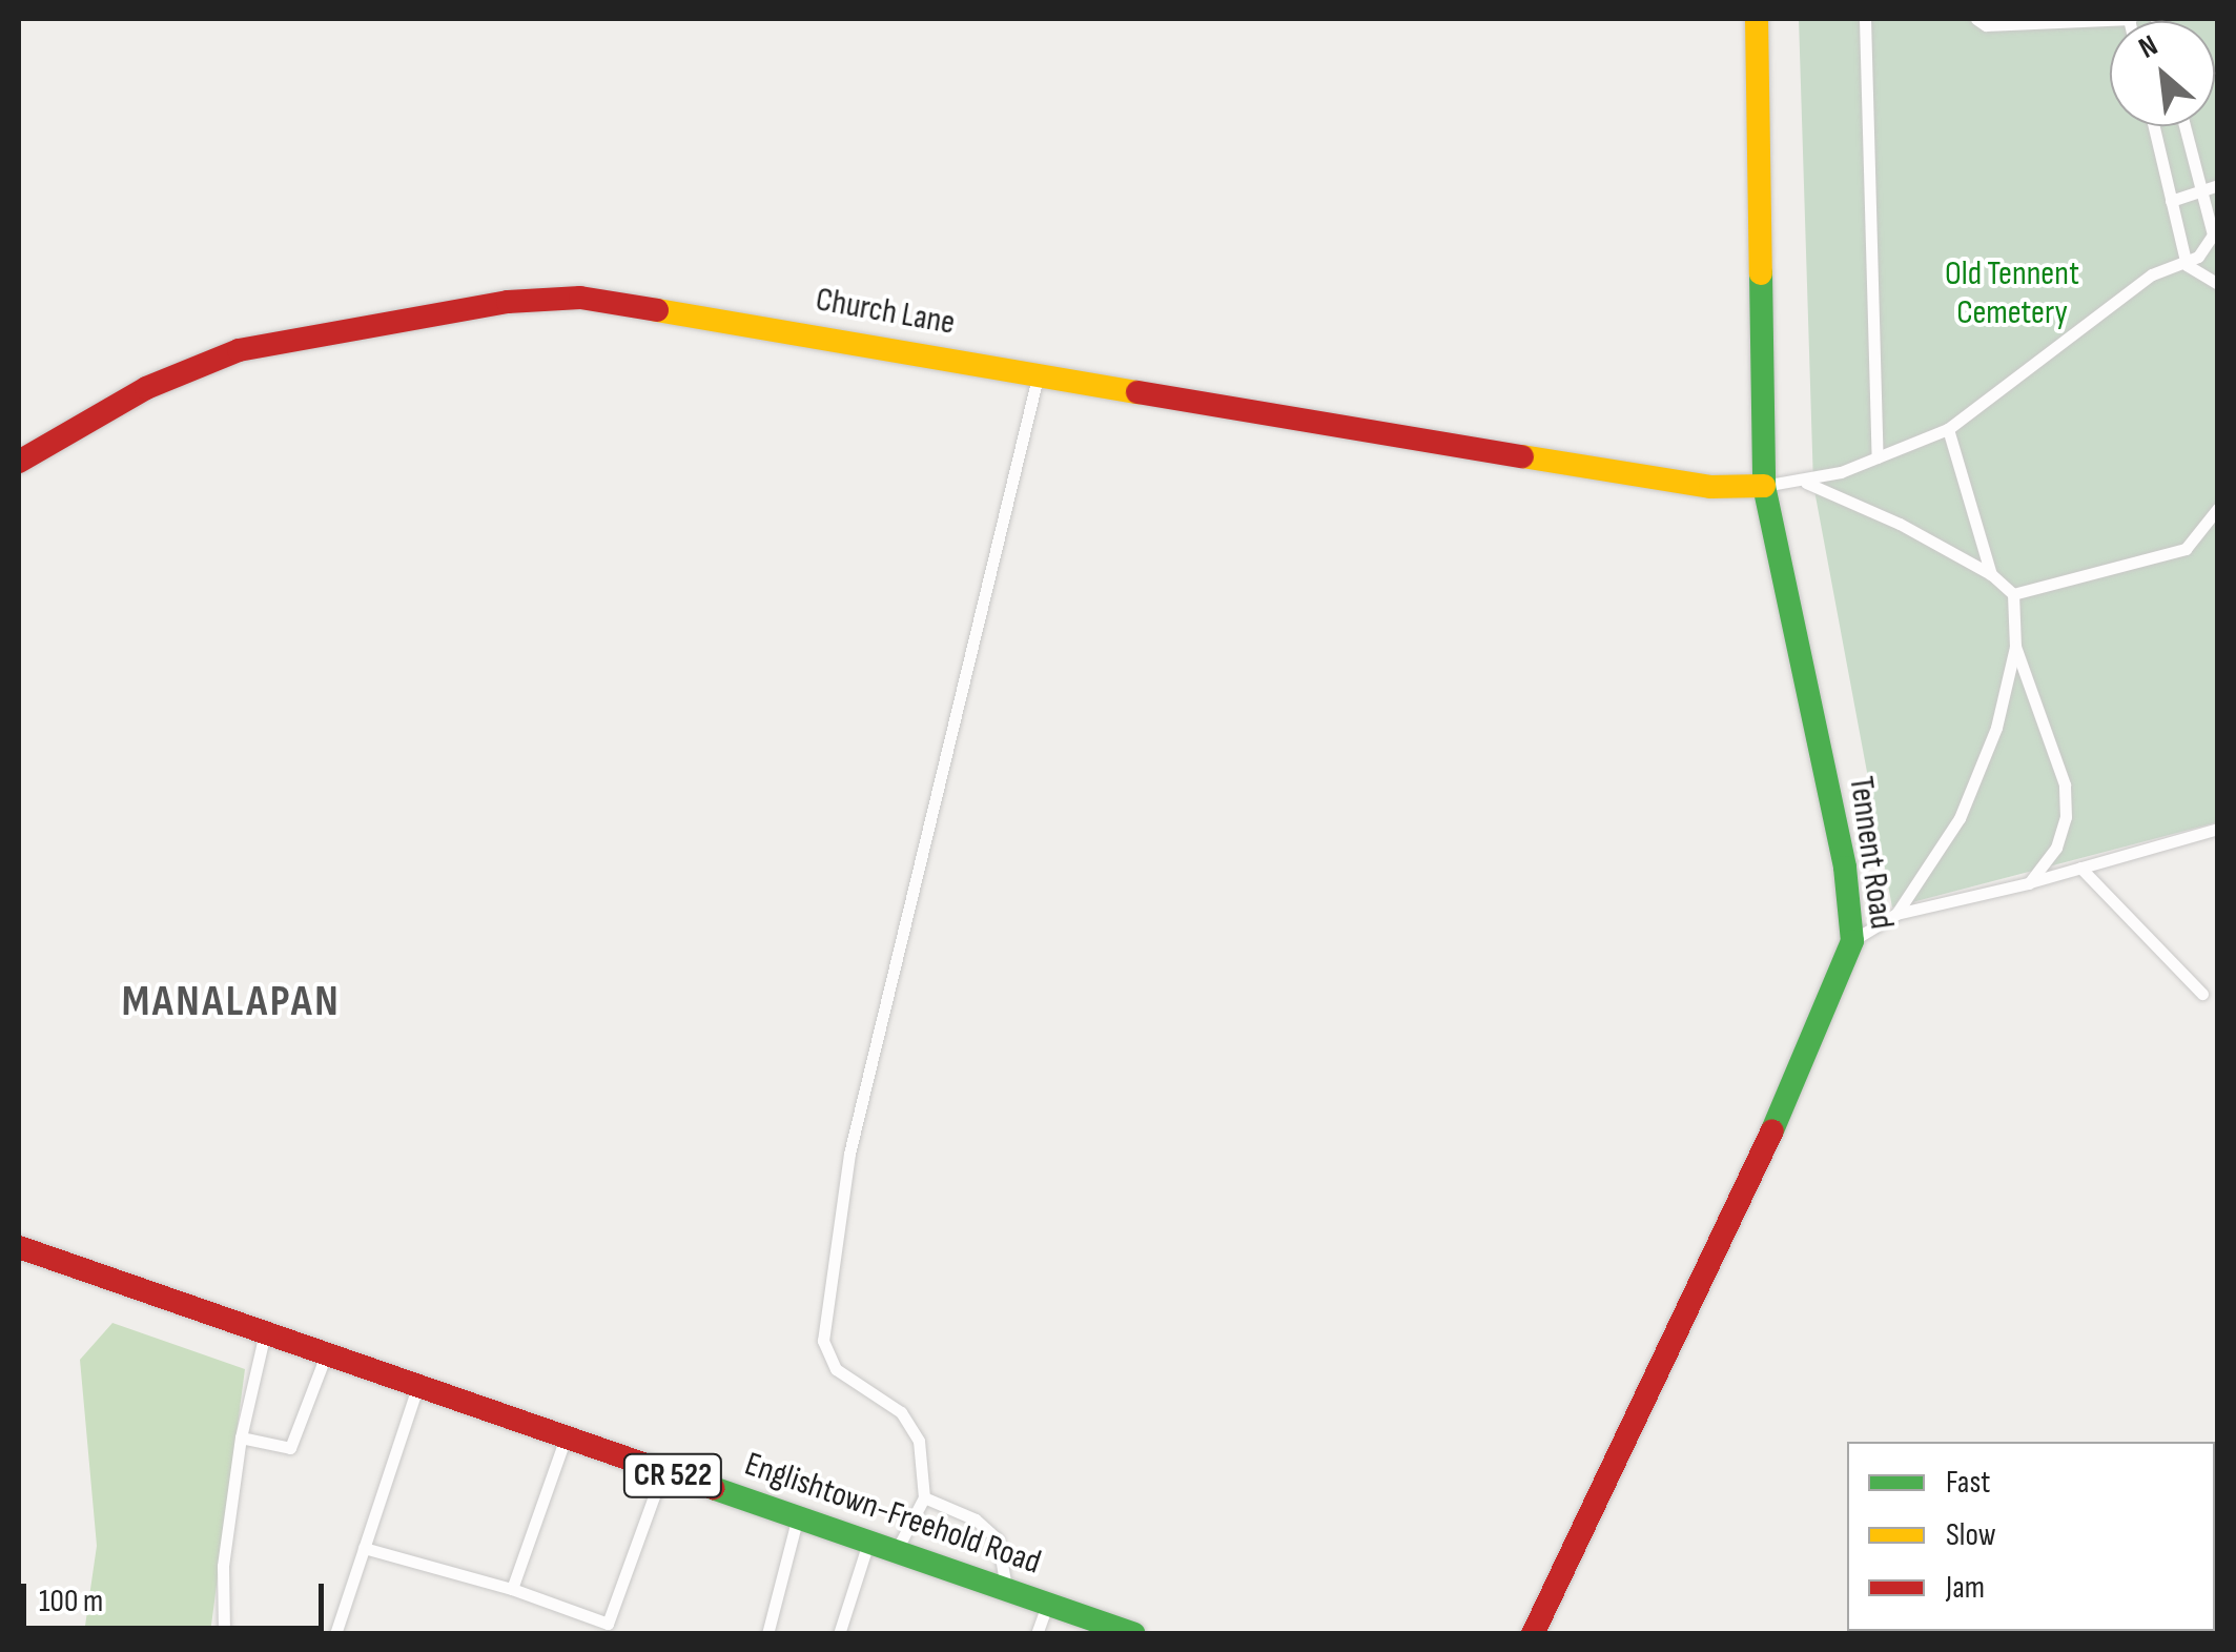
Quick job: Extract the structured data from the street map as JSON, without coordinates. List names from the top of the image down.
{
  "streets": {
    "street": [
      "Church Lane",
      "Tennent Road",
      "CR 522",
      "Englishtown-Freehold Road"
    ]
  },
  "crossings": [
    ["Church Lane", "Tennent Road"]
  ],
  "districts": ["MANALAPAN"],
  "parks": ["Old Tennent Cemetery"],
  "legend": ["Fast", "Slow", "Jam"],
  "scale_bar": "100 m",
  "north": "top left"
}
